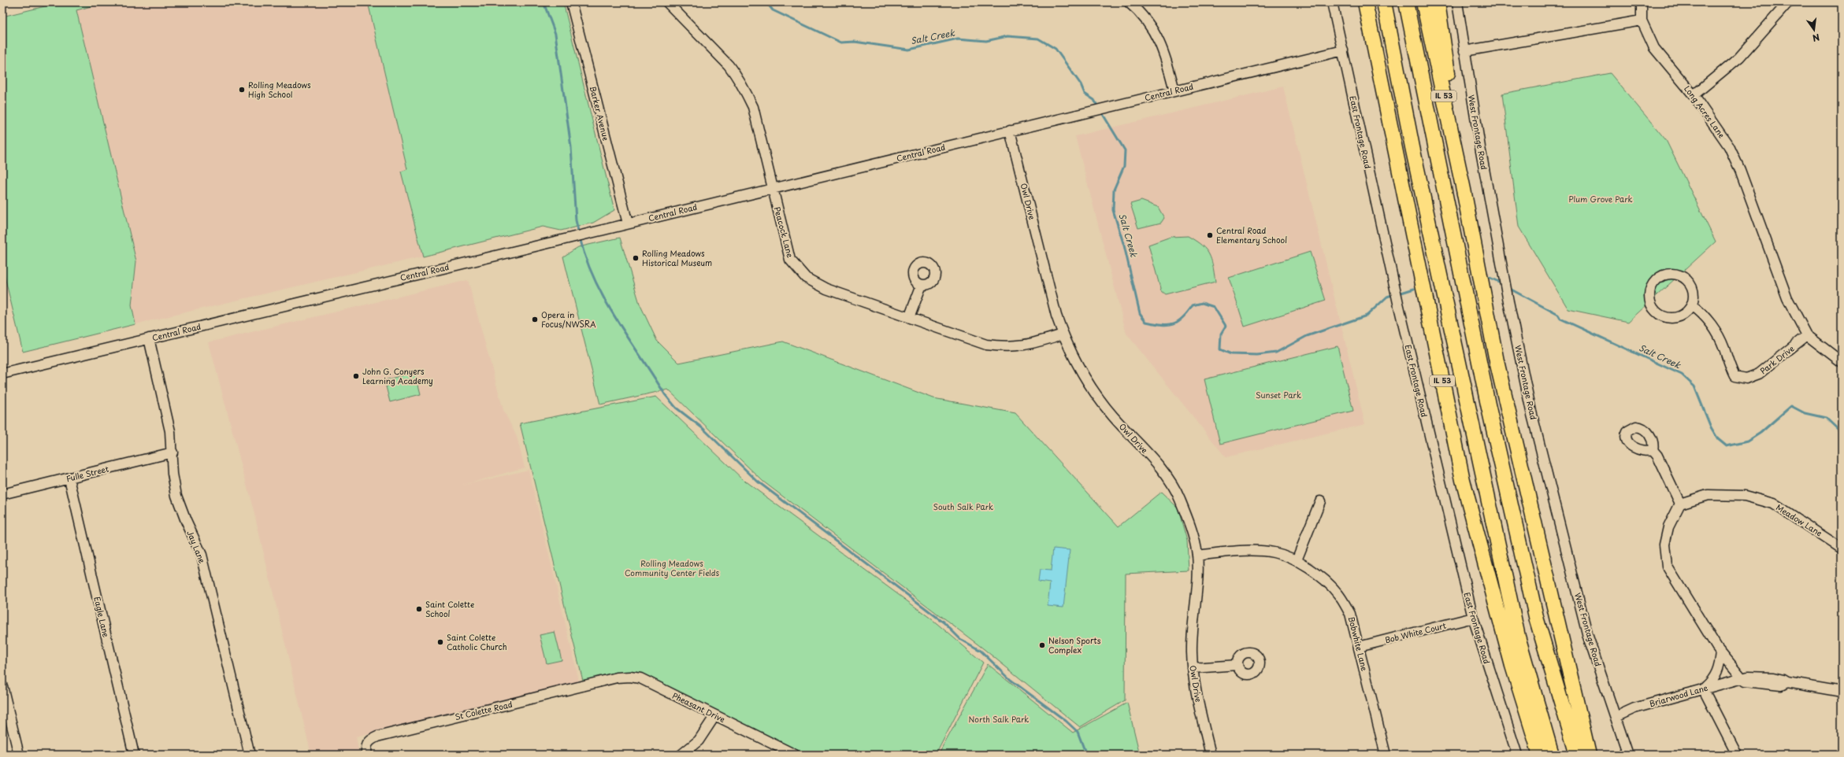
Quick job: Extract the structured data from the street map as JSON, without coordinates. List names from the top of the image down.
{
  "streets": {
    "highway": ["IL 53"],
    "street": [
      "Central Road",
      "Long Acres Lane",
      "Barker Avenue",
      "East Frontage Road",
      "West Frontage Road",
      "Owl Drive",
      "Peacock Lane",
      "Park Drive",
      "Fulle Street",
      "Meadow Lane",
      "Jay Lane",
      "Eagle Lane",
      "Bob White Court",
      "Bobwhite Lane",
      "Briarwood Lane",
      "Pheasant Drive",
      "St Colette Road"
    ]
  },
  "crossings": [
    ["Central Road", "Barker Avenue"],
    ["Central Road", "East Frontage Road"],
    ["Central Road", "Owl Drive"],
    ["Central Road", "Peacock Lane"],
    ["Central Road", "Jay Lane"],
    ["Long Acres Lane", "Park Drive"],
    ["East Frontage Road", "Bob White Court"],
    ["West Frontage Road", "Briarwood Lane"],
    ["Owl Drive", "Peacock Lane"],
    ["Owl Drive", "Bobwhite Lane"],
    ["Fulle Street", "Jay Lane"],
    ["Fulle Street", "Eagle Lane"],
    ["Bob White Court", "Bobwhite Lane"],
    ["Pheasant Drive", "St Colette Road"]
  ],
  "water": ["Salt Creek"],
  "parks": [
    "Plum Grove Park",
    "Sunset Park",
    "South Salk Park",
    "Rolling Meadows Community Center Fields",
    "North Salk Park"
  ],
  "places": [
    "Rolling Meadows High School",
    "Central Road Elementary School",
    "Rolling Meadows Historical Museum",
    "Opera in Focus/NWSRA",
    "John G. Conyers Learning Academy",
    "Saint Colette School",
    "Saint Colette Catholic Church",
    "Nelson Sports Complex"
  ],
  "north": "bottom"
}
